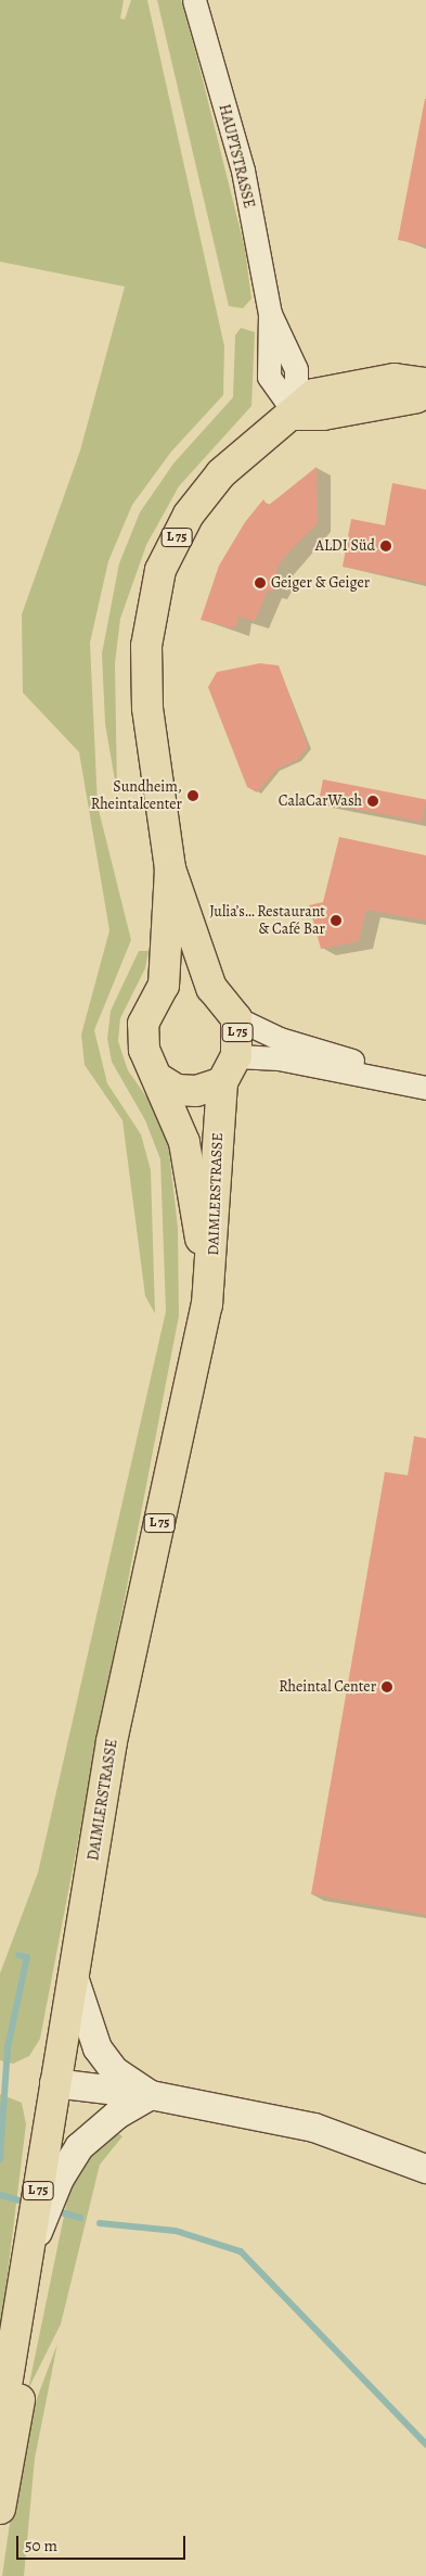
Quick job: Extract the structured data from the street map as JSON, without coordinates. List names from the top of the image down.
{
  "streets": {
    "main road": ["L 75", "DAIMLERSTRASSE"],
    "street": ["HAUPTSTRASSE"]
  },
  "crossings": [
    ["HAUPTSTRASSE", "DAIMLERSTRASSE"]
  ],
  "places": [
    "ALDI Süd",
    "Geiger & Geiger",
    "Sundheim, Rheintalcenter",
    "CalaCarWash",
    "Julia’s… Restaurant & Café Bar",
    "Rheintal Center"
  ],
  "scale_bar": "50 m"
}
